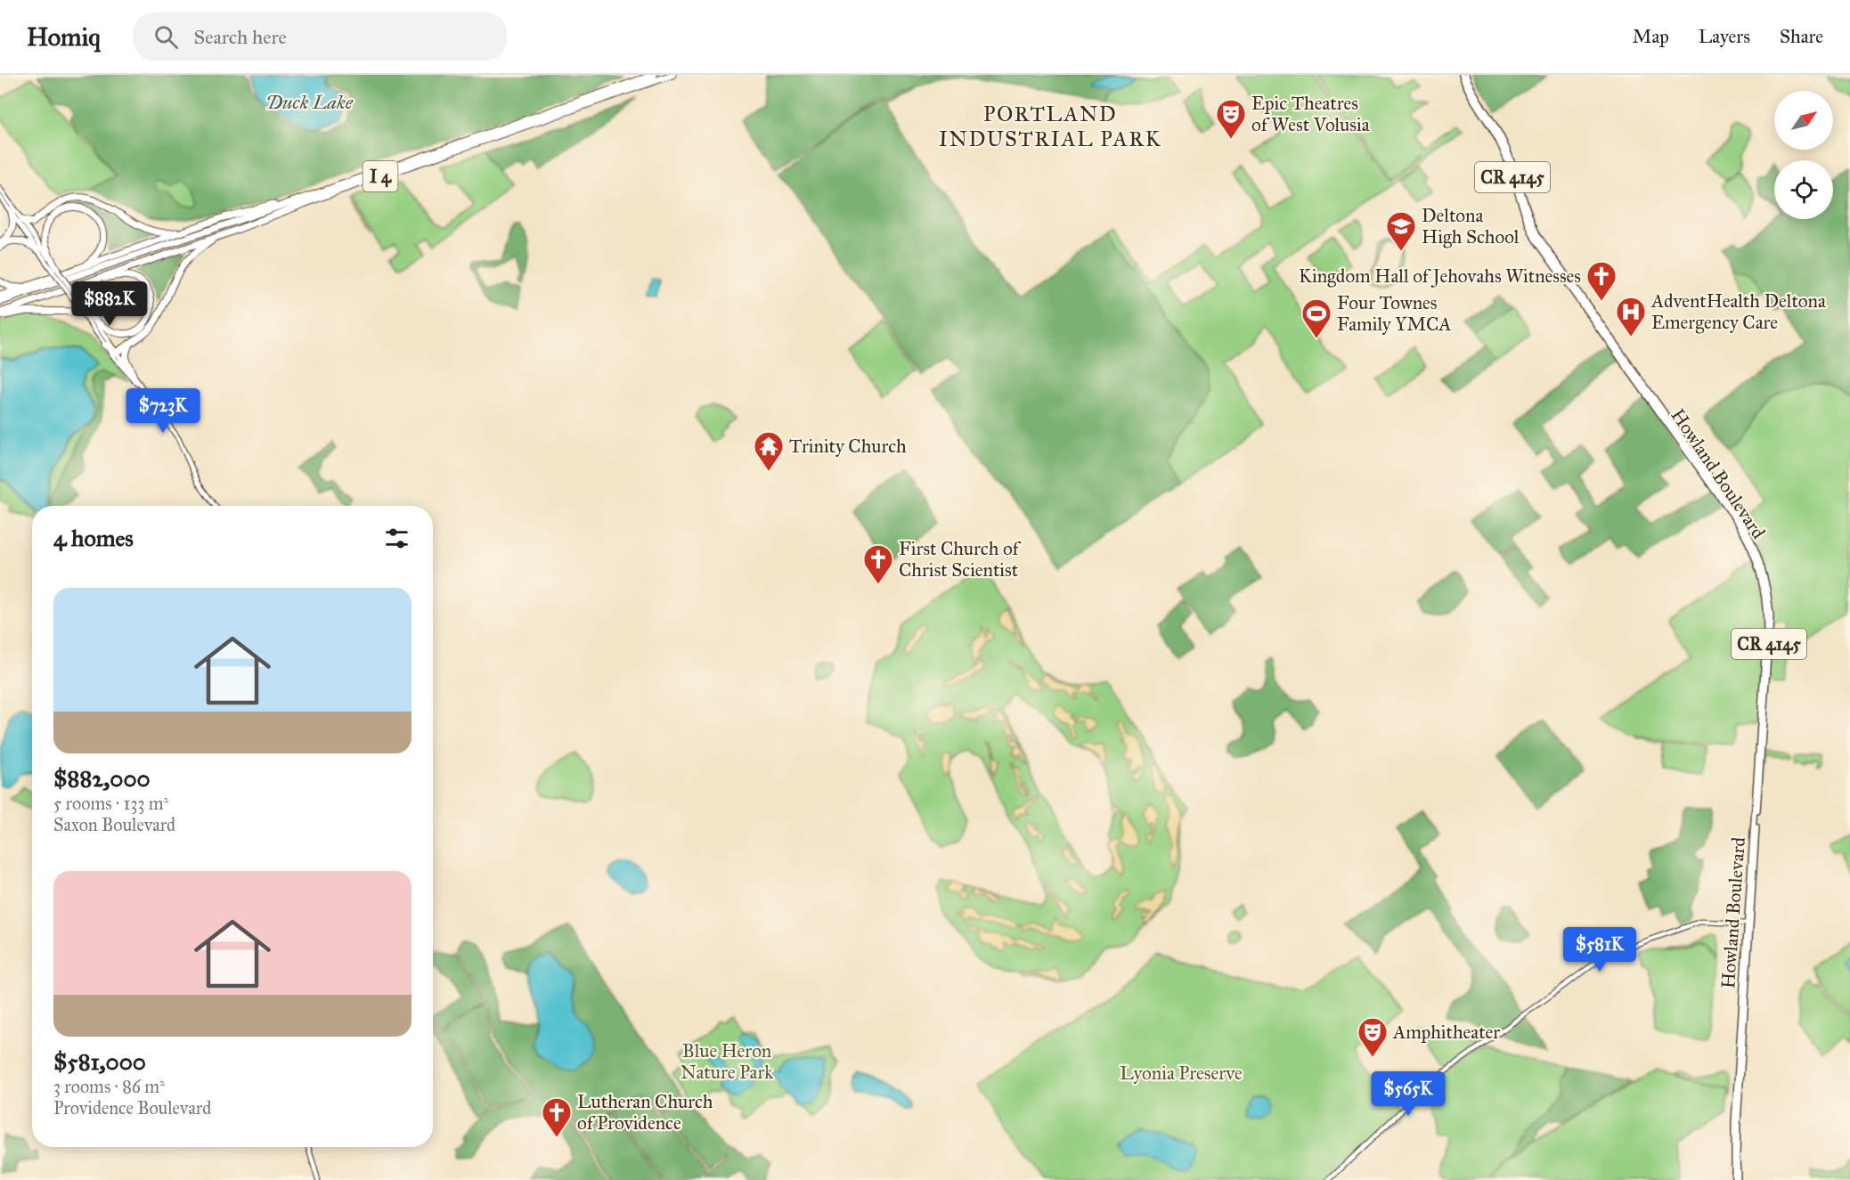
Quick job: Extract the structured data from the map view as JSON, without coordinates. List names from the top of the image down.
{
  "streets": {
    "highway": ["I 4"],
    "main road": ["CR 4145", "Howland Boulevard"]
  },
  "districts": ["PORTLAND INDUSTRIAL PARK"],
  "water": ["Duck Lake"],
  "parks": ["Blue Heron Nature Park", "Lyonia Preserve"],
  "places": {
    "theatre": ["Epic Theatres of West Volusia", "Amphitheater"],
    "school or university": ["Deltona High School"],
    "church": ["Kingdom Hall of Jehovahs Witnesses", "First Church of Christ Scientist", "Lutheran Church of Providence"],
    "hospital": ["AdventHealth Deltona Emergency Care"],
    "sports": ["Four Townes Family YMCA"],
    "temple": ["Trinity Church"]
  },
  "north": "top right",
  "page": {
    "header": "Homiq",
    "search": "Search here",
    "nav": ["Map", "Layers", "Share"],
    "price": [
      "$882K",
      "$723K",
      "$581K",
      "$565K"
    ],
    "heading": "4 homes",
    "list": [
      {
        "name": "$882,000",
        "note": "5 rooms · 133 m² · Saxon Boulevard"
      },
      {
        "name": "$581,000",
        "note": "3 rooms · 86 m² · Providence Boulevard"
      }
    ]
  }
}
